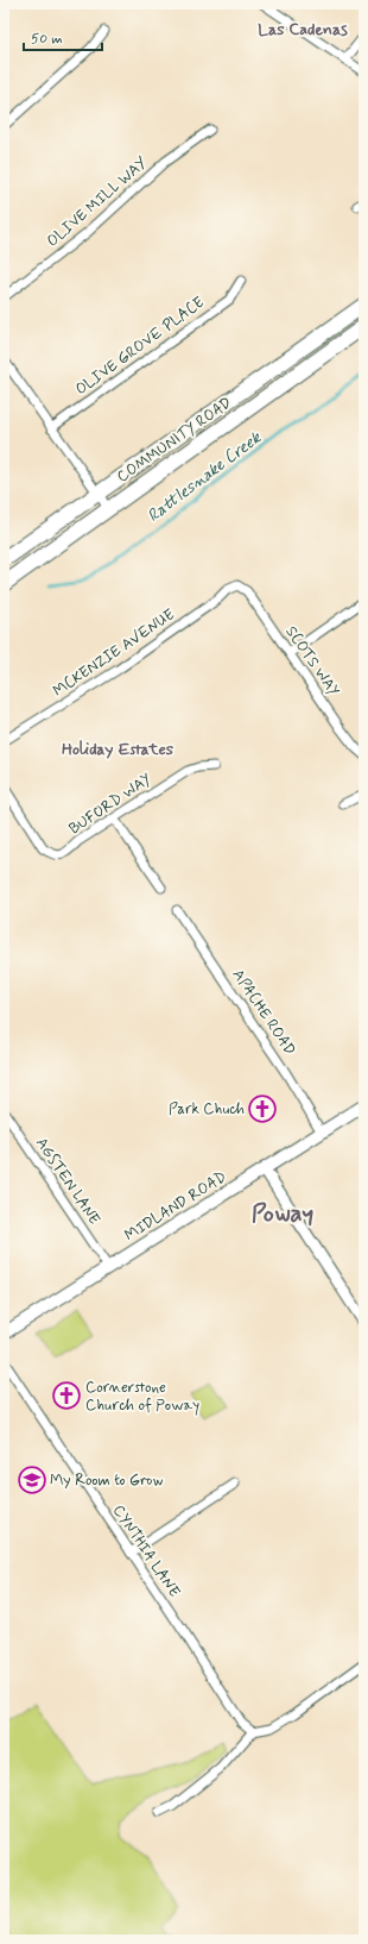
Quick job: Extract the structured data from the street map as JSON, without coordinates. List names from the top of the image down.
{
  "streets": {
    "main road": ["COMMUNITY ROAD", "MIDLAND ROAD"],
    "street": [
      "OLIVE MILL WAY",
      "OLIVE GROVE PLACE",
      "MCKENZIE AVENUE",
      "SCOTS WAY",
      "BUFORD WAY",
      "APACHE ROAD",
      "AGSTEN LANE",
      "CYNTHIA LANE"
    ]
  },
  "crossings": [
    ["MCKENZIE AVENUE", "SCOTS WAY"],
    ["APACHE ROAD", "MIDLAND ROAD"],
    ["AGSTEN LANE", "MIDLAND ROAD"]
  ],
  "districts": ["Las Cadenas", "Holiday Estates", "Poway"],
  "water": ["Rattlesnake Creek"],
  "places": {
    "church": ["Park Chuch", "Cornerstone Church of Poway"],
    "school or university": ["My Room to Grow"]
  },
  "scale_bar": "50 m"
}
